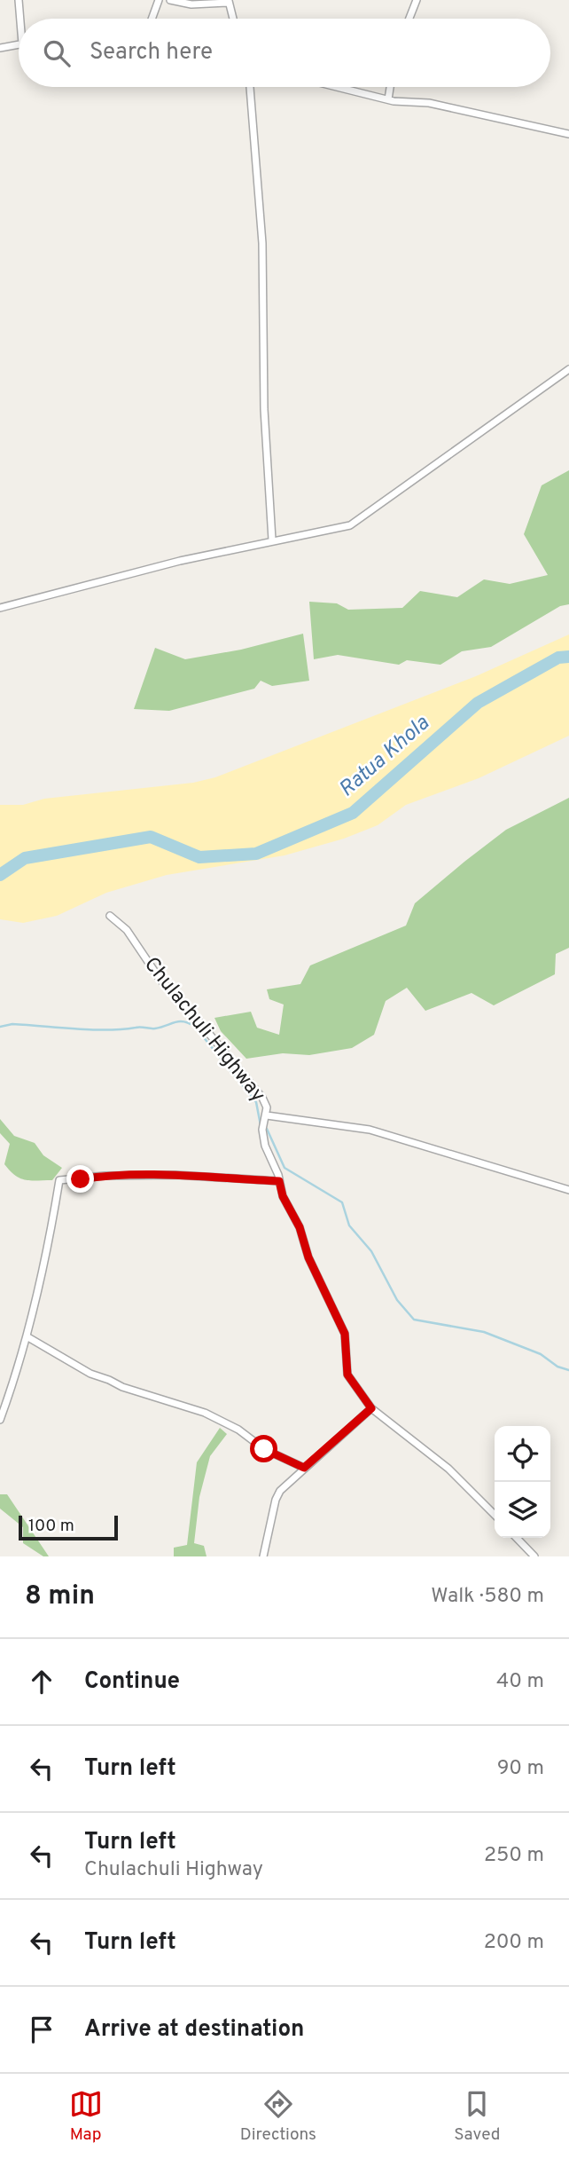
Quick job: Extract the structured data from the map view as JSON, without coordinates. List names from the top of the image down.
{
  "streets": {
    "street": ["Chulachuli Highway"]
  },
  "water": ["Ratua Khola"],
  "scale_bar": "100 m",
  "page": {
    "search": "Search here",
    "scale": "100 m",
    "heading": ["8 min", "Walk · 580 m"],
    "list": [
      ["Continue", "40 m"],
      ["Turn left", "90 m"],
      ["Turn left", "Chulachuli Highway", "250 m"],
      ["Turn left", "200 m"],
      "Arrive at destination"
    ],
    "nav": ["Map", "Directions", "Saved"]
  }
}
